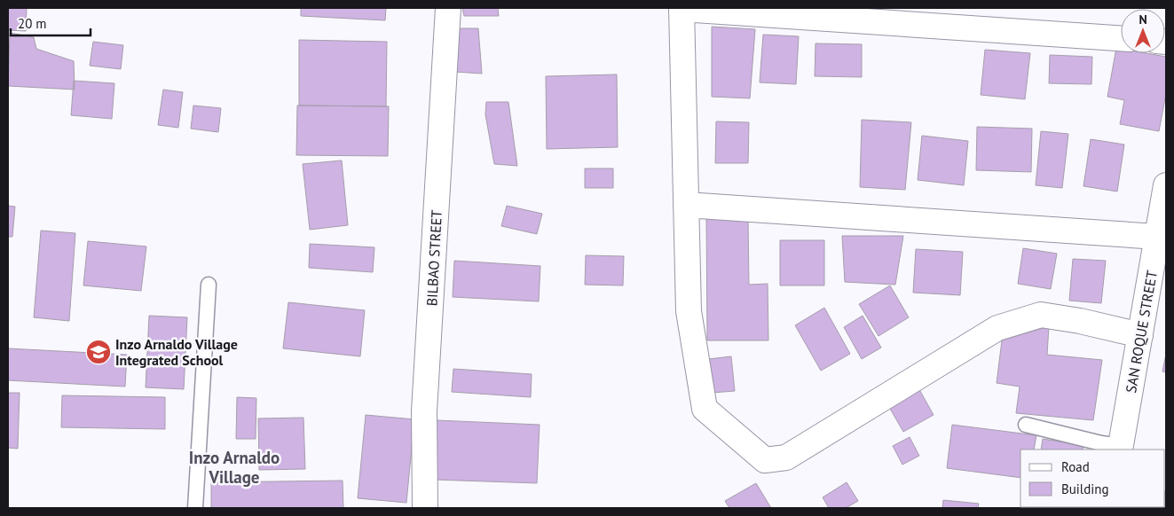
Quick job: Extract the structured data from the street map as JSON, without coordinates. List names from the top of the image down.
{
  "streets": {
    "street": ["BILBAO STREET", "SAN ROQUE STREET"]
  },
  "districts": ["Inzo Arnaldo Village"],
  "places": {
    "school or university": ["Inzo Arnaldo Village Integrated School"]
  },
  "legend": ["Road", "Building"],
  "scale_bar": "20 m",
  "north": "top"
}
